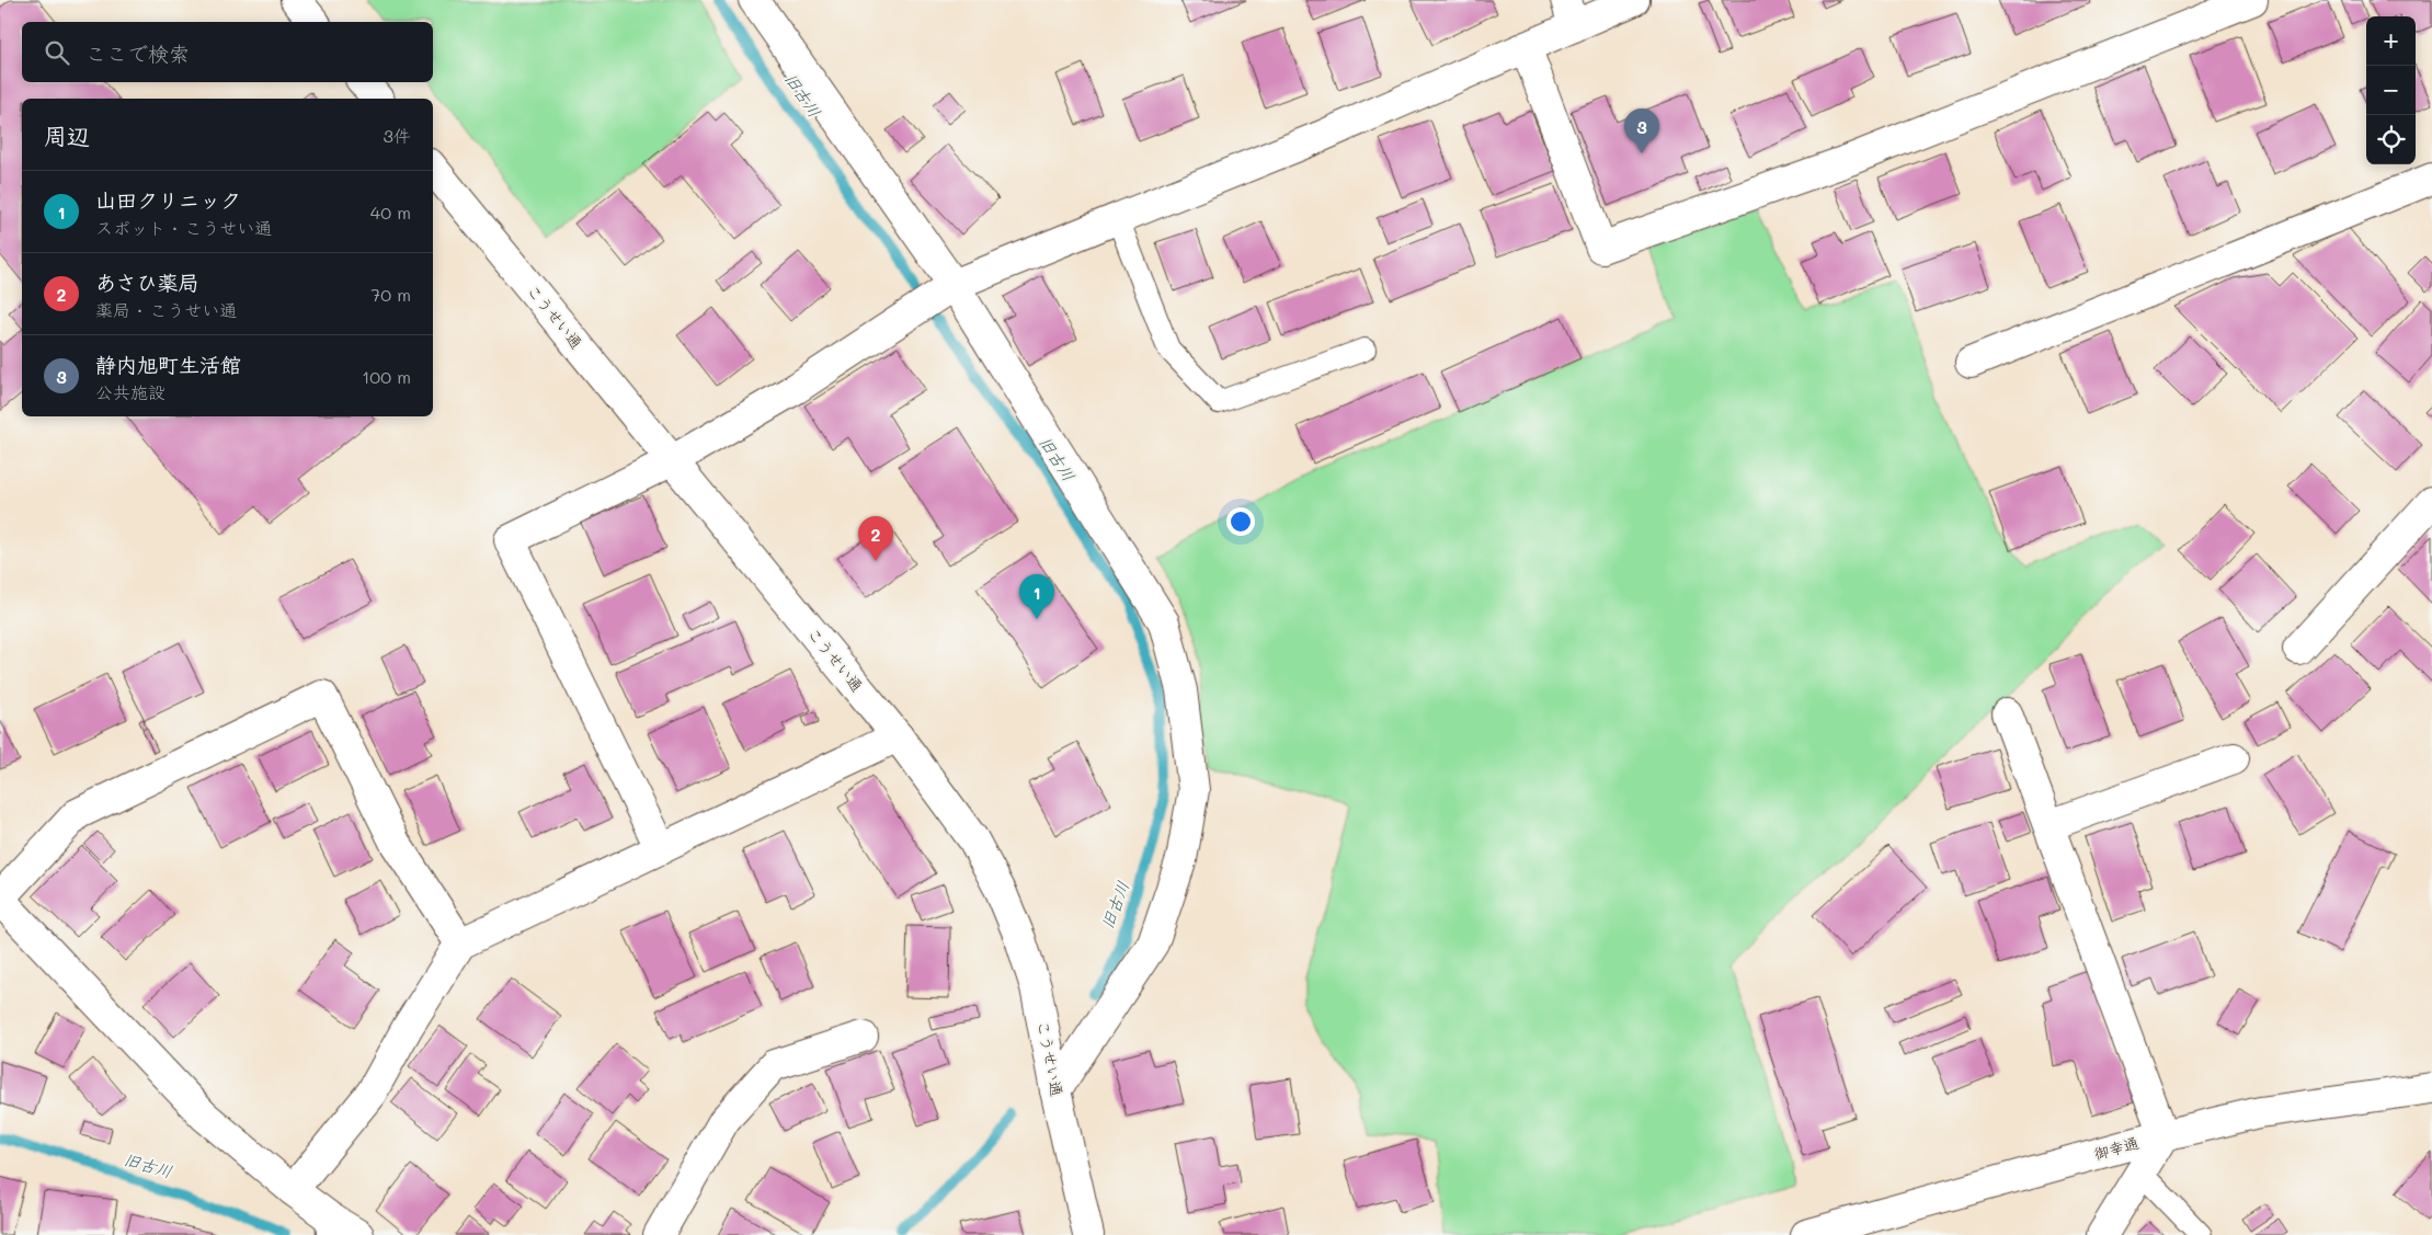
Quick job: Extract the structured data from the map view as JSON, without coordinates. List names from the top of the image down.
{
  "streets": {
    "street": ["こうせい通", "御幸通"]
  },
  "water": ["旧古川"],
  "page": {
    "map_buttons": ["+", "−"],
    "search": "ここで検索",
    "heading": ["周辺", "3件"],
    "pins": ["3", "2", "1"],
    "list": [
      {
        "mark": "1",
        "name": "山田クリニック",
        "note": "スポット · こうせい通",
        "value": "40 m"
      },
      {
        "mark": "2",
        "name": "あさひ薬局",
        "note": "薬局 · こうせい通",
        "value": "70 m"
      },
      {
        "mark": "3",
        "name": "静内旭町生活館",
        "note": "公共施設",
        "value": "100 m"
      }
    ]
  }
}
